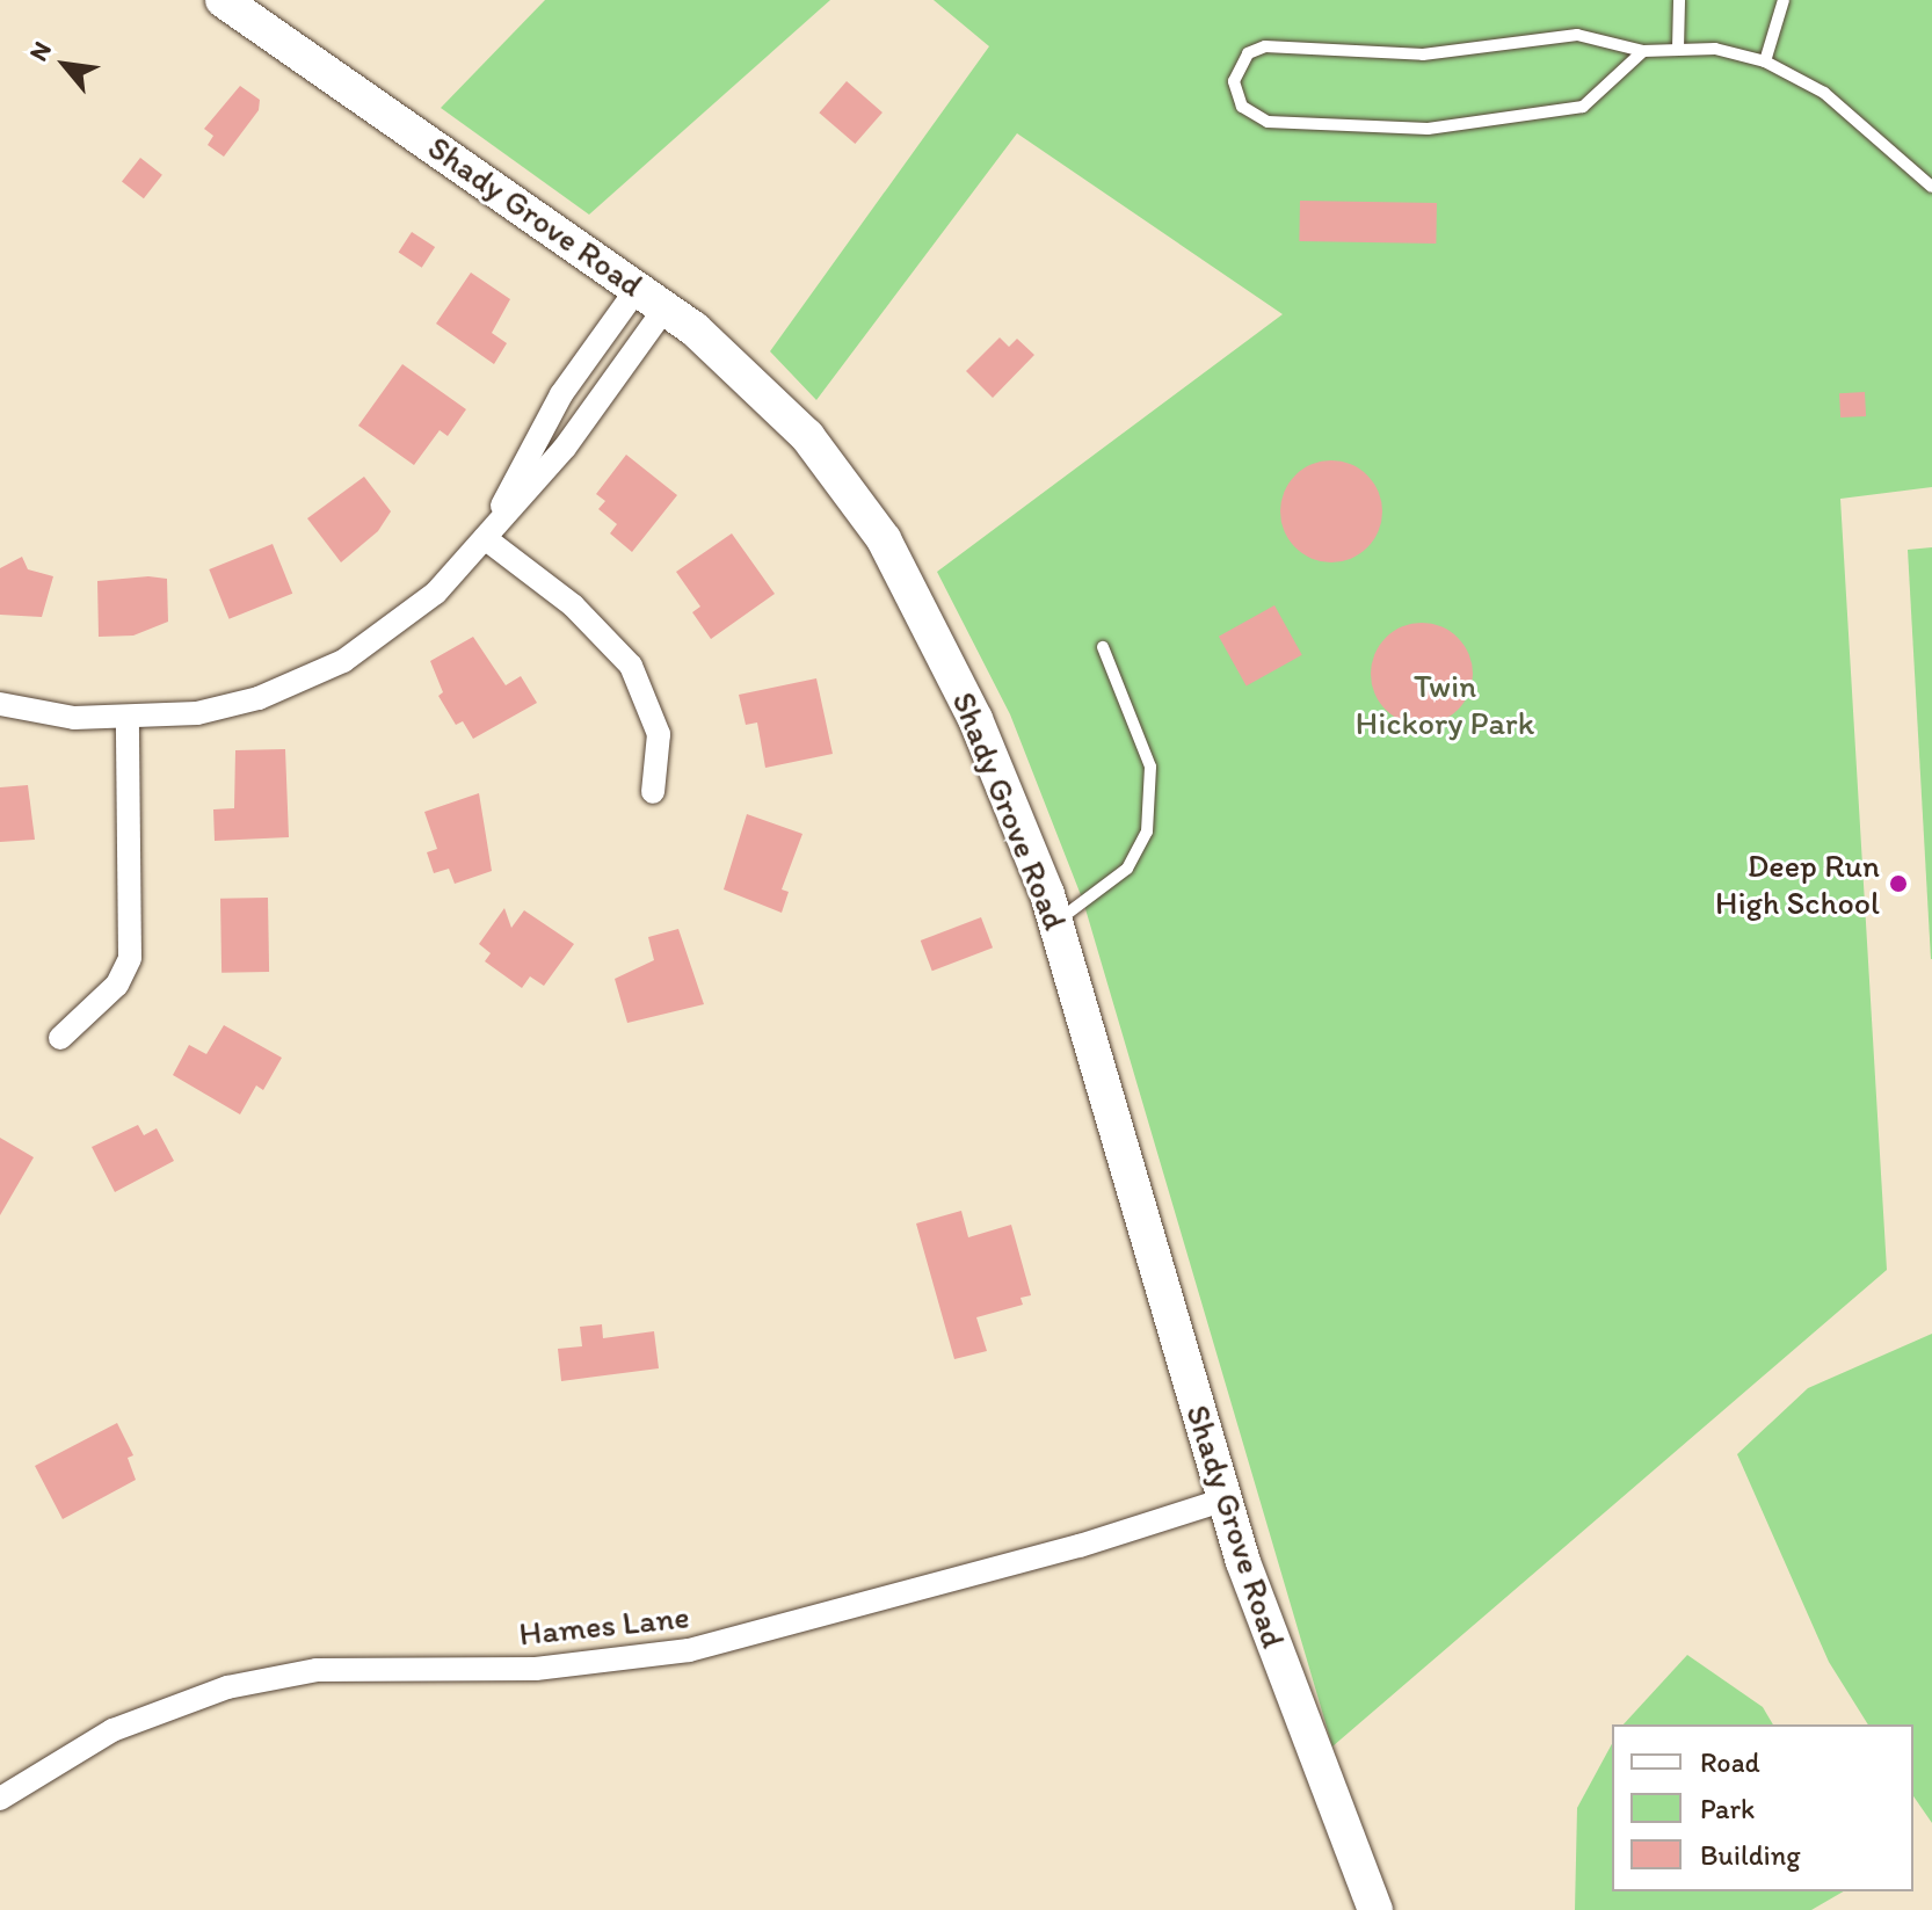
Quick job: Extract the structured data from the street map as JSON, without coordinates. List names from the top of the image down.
{
  "streets": {
    "main road": ["Shady Grove Road"],
    "street": ["Hames Lane"]
  },
  "crossings": [
    ["Shady Grove Road", "Hames Lane"]
  ],
  "parks": ["Twin Hickory Park"],
  "places": ["Deep Run High School"],
  "legend": ["Road", "Park", "Building"],
  "north": "top left"
}
